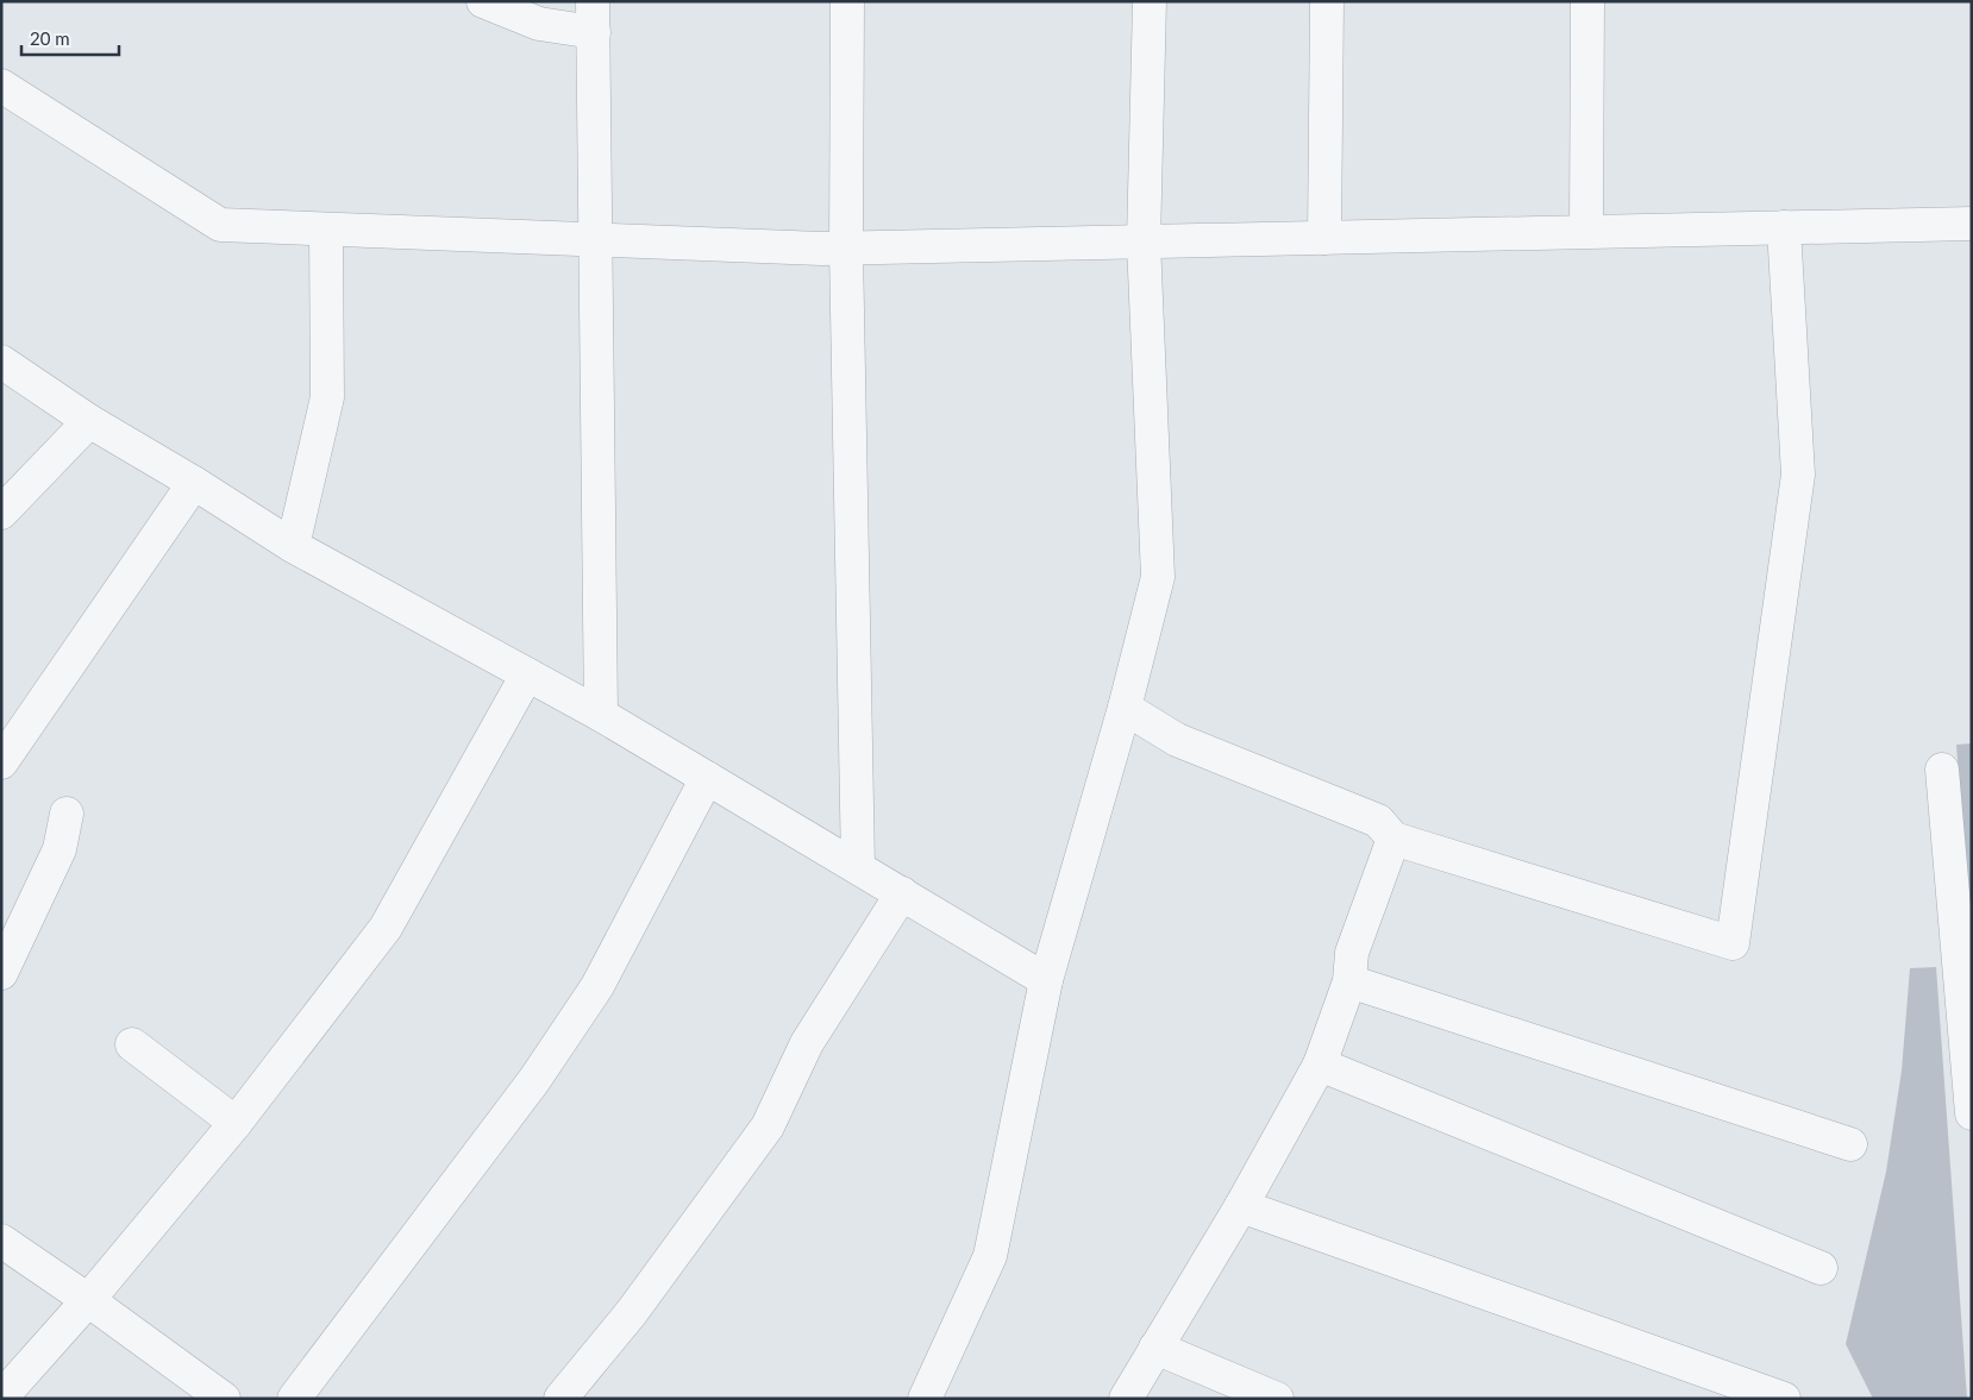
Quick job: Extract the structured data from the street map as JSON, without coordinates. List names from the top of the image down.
{
  "scale_bar": "20 m"
}
